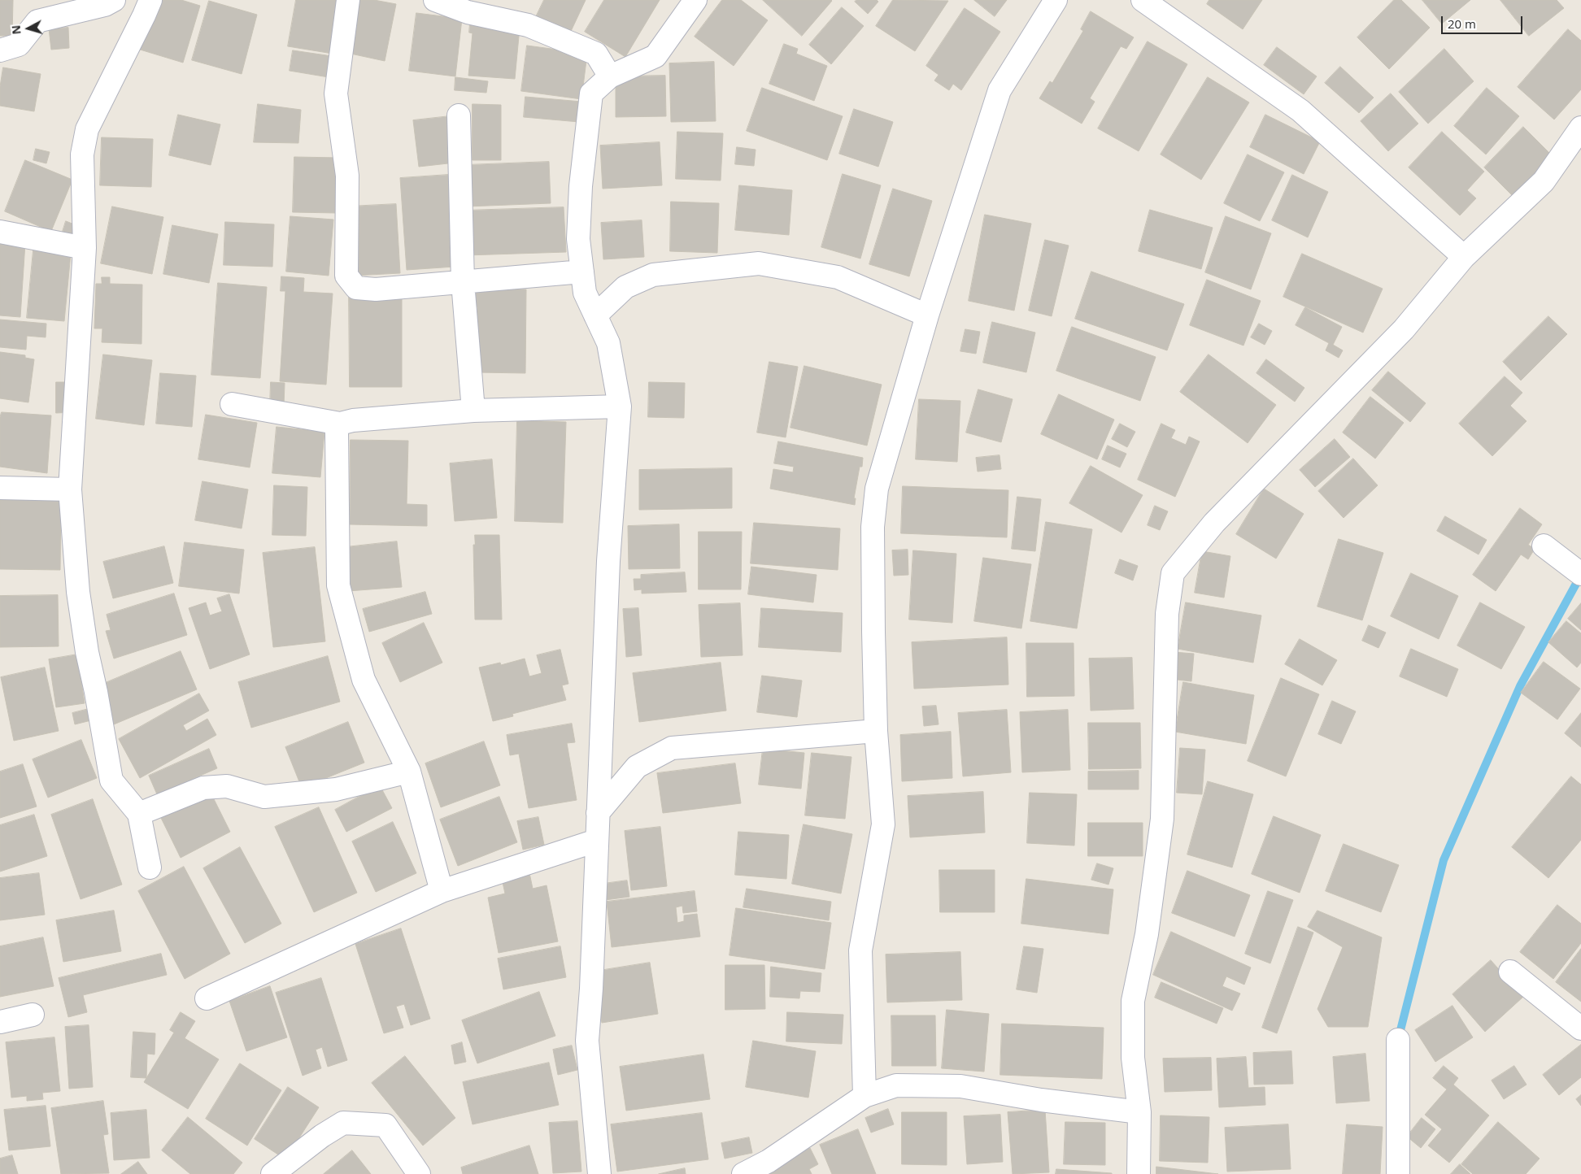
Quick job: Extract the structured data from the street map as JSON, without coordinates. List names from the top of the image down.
{
  "scale_bar": "20 m",
  "north": "left"
}
